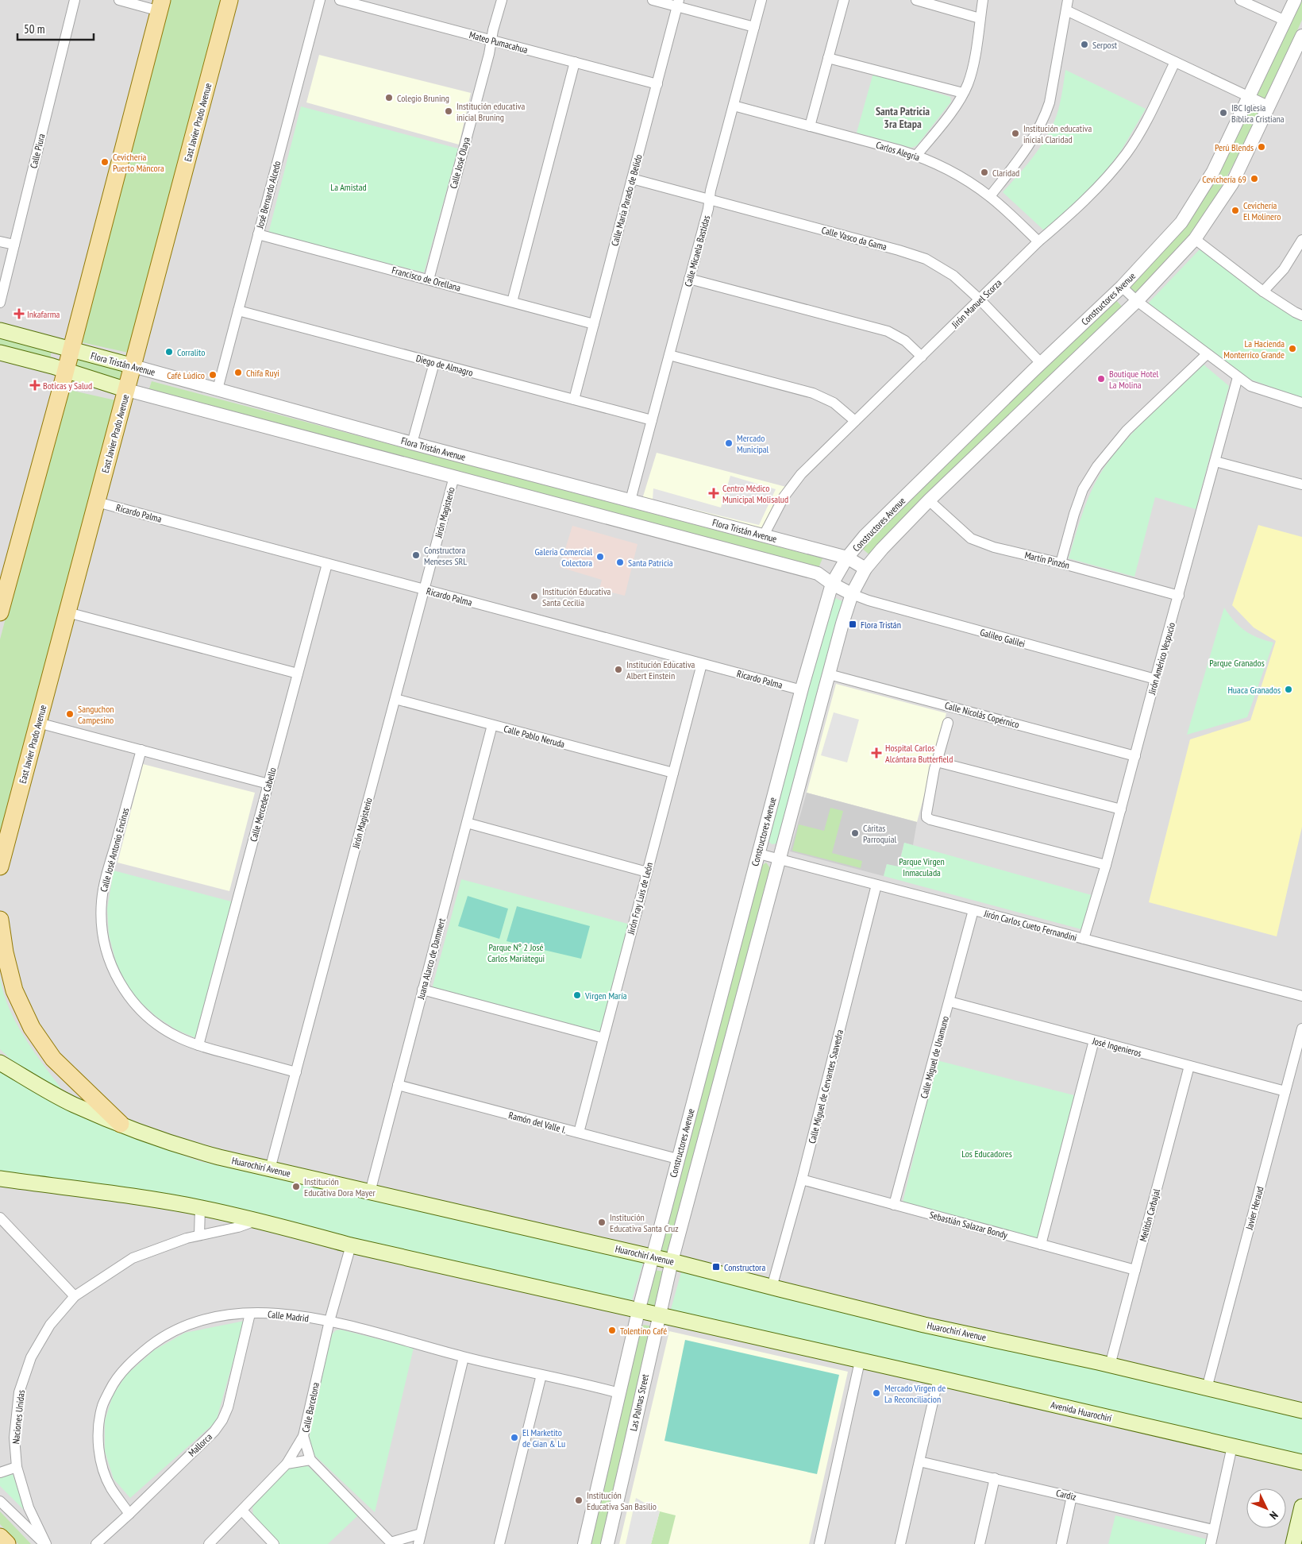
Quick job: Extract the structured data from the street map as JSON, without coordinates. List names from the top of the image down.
{
  "streets": {
    "main road": [
      "East Javier Prado Avenue",
      "Flora Tristán Avenue",
      "Huarochirí Avenue",
      "Avenida Huarochirí"
    ],
    "street": [
      "Mateo Pumacahua",
      "Calle Piura",
      "Carlos Alegría",
      "Calle José Olaya",
      "José Bernardo Alcedo",
      "Calle María Parado de Belido",
      "Calle Vasco da Gama",
      "Calle Micaela Bastidas",
      "Francisco de Orellana",
      "Constructores Avenue",
      "Jirón Manuel Scorza",
      "Diego de Almagro",
      "Jirón Magisterio",
      "Ricardo Palma",
      "Martín Pinzón",
      "Galileo Galilei",
      "Jirón Américo Vespucio",
      "Calle Nicolás Copérnico",
      "Calle Pablo Neruda",
      "Calle Mercedes Cabello",
      "Calle José Antonio Encinas",
      "Jirón Fray Luis de León",
      "Jirón Carlos Cueto Fernandini",
      "Juana Alarco de Dammert",
      "José Ingenieros",
      "Calle Miguel de Unamuno",
      "Calle Miguel de Cervantes Saavedra",
      "Ramón del Valle I.",
      "Javier Heraud",
      "Melitón Carbajal",
      "Sebastián Salazar Bondy",
      "Calle Madrid",
      "Las Palmas Street",
      "Calle Barcelona",
      "Naciones Unidas",
      "Mallorca",
      "Cardiz"
    ]
  },
  "crossings": [
    ["Mateo Pumacahua", "Calle José Olaya"],
    ["Mateo Pumacahua", "Calle María Parado de Belido"],
    ["East Javier Prado Avenue", "Flora Tristán Avenue"],
    ["East Javier Prado Avenue", "Ricardo Palma"],
    ["Carlos Alegría", "Calle Micaela Bastidas"],
    ["Carlos Alegría", "Jirón Manuel Scorza"],
    ["Calle José Olaya", "Francisco de Orellana"],
    ["José Bernardo Alcedo", "Francisco de Orellana"],
    ["José Bernardo Alcedo", "Flora Tristán Avenue"],
    ["José Bernardo Alcedo", "Diego de Almagro"],
    ["Calle María Parado de Belido", "Calle Vasco da Gama"],
    ["Calle María Parado de Belido", "Francisco de Orellana"],
    ["Calle María Parado de Belido", "Diego de Almagro"],
    ["Calle Vasco da Gama", "Calle Micaela Bastidas"],
    ["Calle Vasco da Gama", "Constructores Avenue"],
    ["Calle Vasco da Gama", "Jirón Manuel Scorza"],
    ["Calle Micaela Bastidas", "Flora Tristán Avenue"],
    ["Calle Micaela Bastidas", "Diego de Almagro"],
    ["Constructores Avenue", "Flora Tristán Avenue"],
    ["Constructores Avenue", "Ricardo Palma"],
    ["Constructores Avenue", "Martín Pinzón"],
    ["Constructores Avenue", "Galileo Galilei"],
    ["Constructores Avenue", "Calle Nicolás Copérnico"],
    ["Constructores Avenue", "Jirón Carlos Cueto Fernandini"],
    ["Constructores Avenue", "Ramón del Valle I."],
    ["Constructores Avenue", "Huarochirí Avenue"],
    ["Constructores Avenue", "Las Palmas Street"],
    ["Jirón Manuel Scorza", "Flora Tristán Avenue"],
    ["Jirón Magisterio", "Ricardo Palma"],
    ["Jirón Magisterio", "Calle Pablo Neruda"],
    ["Jirón Magisterio", "Calle José Antonio Encinas"],
    ["Jirón Magisterio", "Huarochirí Avenue"],
    ["Ricardo Palma", "Calle Mercedes Cabello"],
    ["Ricardo Palma", "Jirón Fray Luis de León"],
    ["Martín Pinzón", "Jirón Américo Vespucio"],
    ["Galileo Galilei", "Jirón Américo Vespucio"],
    ["Jirón Américo Vespucio", "Calle Nicolás Copérnico"],
    ["Jirón Américo Vespucio", "Jirón Carlos Cueto Fernandini"],
    ["Calle Pablo Neruda", "Jirón Fray Luis de León"],
    ["Calle Pablo Neruda", "Juana Alarco de Dammert"],
    ["Calle Mercedes Cabello", "Calle José Antonio Encinas"],
    ["Jirón Fray Luis de León", "Ramón del Valle I."],
    ["Jirón Carlos Cueto Fernandini", "Calle Miguel de Unamuno"],
    ["Jirón Carlos Cueto Fernandini", "Calle Miguel de Cervantes Saavedra"],
    ["Juana Alarco de Dammert", "Ramón del Valle I."],
    ["Juana Alarco de Dammert", "Huarochirí Avenue"],
    ["José Ingenieros", "Calle Miguel de Unamuno"],
    ["José Ingenieros", "Javier Heraud"],
    ["José Ingenieros", "Melitón Carbajal"],
    ["Calle Miguel de Unamuno", "Sebastián Salazar Bondy"],
    ["Calle Miguel de Cervantes Saavedra", "Huarochirí Avenue"],
    ["Calle Miguel de Cervantes Saavedra", "Sebastián Salazar Bondy"],
    ["Huarochirí Avenue", "Javier Heraud"],
    ["Huarochirí Avenue", "Melitón Carbajal"],
    ["Huarochirí Avenue", "Las Palmas Street"],
    ["Melitón Carbajal", "Sebastián Salazar Bondy"],
    ["Calle Madrid", "Calle Barcelona"],
    ["Calle Madrid", "Mallorca"]
  ],
  "districts": ["Santa Patricia 3ra Etapa"],
  "parks": [
    "La Amistad",
    "Parque Granados",
    "Parque Virgen Inmaculada",
    "Parque Nº 2 José Carlos Mariátegui",
    "Los Educadores"
  ],
  "places": {
    "other": [
      "Serpost",
      "Colegio Bruning",
      "Institución educativa inicial Bruning",
      "IBC Iglesia Bíblica Cristiana",
      "Institución educativa inicial Claridad",
      "Perú Blends",
      "Cevichería Puerto Máncora",
      "Claridad",
      "Cevichería 69",
      "Cevichería El Molinero",
      "La Hacienda Monterrico Grande",
      "Corralito",
      "Chifa Ruyi",
      "Café Lúdico",
      "Boutique Hotel La Molina",
      "Mercado Municipal",
      "Constructora Meneses SRL",
      "Galeria Comercial Colectora",
      "Santa Patricia",
      "Institución Educativa Santa Cecilia",
      "Institución Educativa Albert Einstein",
      "Huaca Granados",
      "Sanguchon Campesino",
      "Cáritas Parroquial",
      "Virgen María",
      "Institución Educativa Dora Mayer",
      "Institución Educativa Santa Cruz",
      "Tolentino Café",
      "Mercado Virgen de La Reconciliacion",
      "El Marketito de Gian & Lu",
      "Institución Educativa San Basilio"
    ],
    "health": [
      "Inkafarma",
      "Boticas y Salud",
      "Centro Médico Municipal Molisalud",
      "Hospital Carlos Alcántara Butterfield"
    ],
    "transit": ["Flora Tristán", "Constructora"]
  },
  "scale_bar": "50 m",
  "north": "bottom right"
}
